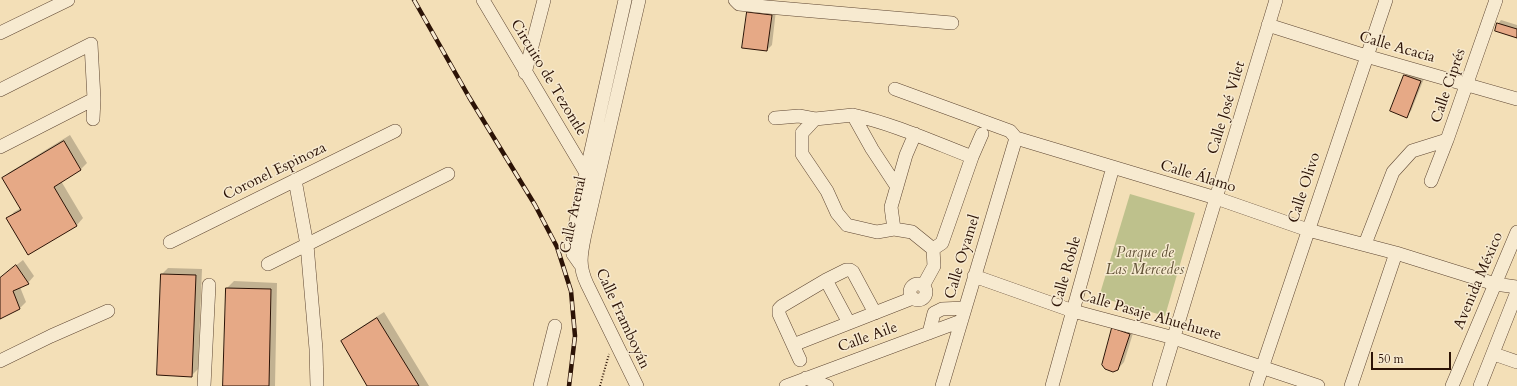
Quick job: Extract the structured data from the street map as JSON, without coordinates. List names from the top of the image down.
{
  "streets": {
    "street": [
      "Calle Acacia",
      "Circuito de Tezontle",
      "Calle Ciprés",
      "Calle José Vilet",
      "Coronel Espinoza",
      "Calle Álamo",
      "Calle Olivo",
      "Calle Arenal",
      "Calle Oyamel",
      "Calle Roble",
      "Avenida México",
      "Calle Pasaje Ahuehuete",
      "Calle Framboyán",
      "Calle Aile"
    ]
  },
  "crossings": [
    ["Calle Acacia", "Calle Ciprés"],
    ["Calle Acacia", "Calle José Vilet"],
    ["Calle Acacia", "Calle Olivo"],
    ["Circuito de Tezontle", "Calle Arenal"],
    ["Calle José Vilet", "Calle Álamo"],
    ["Calle José Vilet", "Calle Pasaje Ahuehuete"],
    ["Calle Álamo", "Calle Olivo"],
    ["Calle Álamo", "Calle Oyamel"],
    ["Calle Álamo", "Calle Roble"],
    ["Calle Álamo", "Avenida México"],
    ["Calle Olivo", "Calle Pasaje Ahuehuete"],
    ["Calle Arenal", "Calle Framboyán"],
    ["Calle Oyamel", "Calle Pasaje Ahuehuete"],
    ["Calle Oyamel", "Calle Aile"],
    ["Calle Roble", "Calle Pasaje Ahuehuete"]
  ],
  "parks": ["Parque de Las Mercedes"],
  "scale_bar": "50 m"
}
